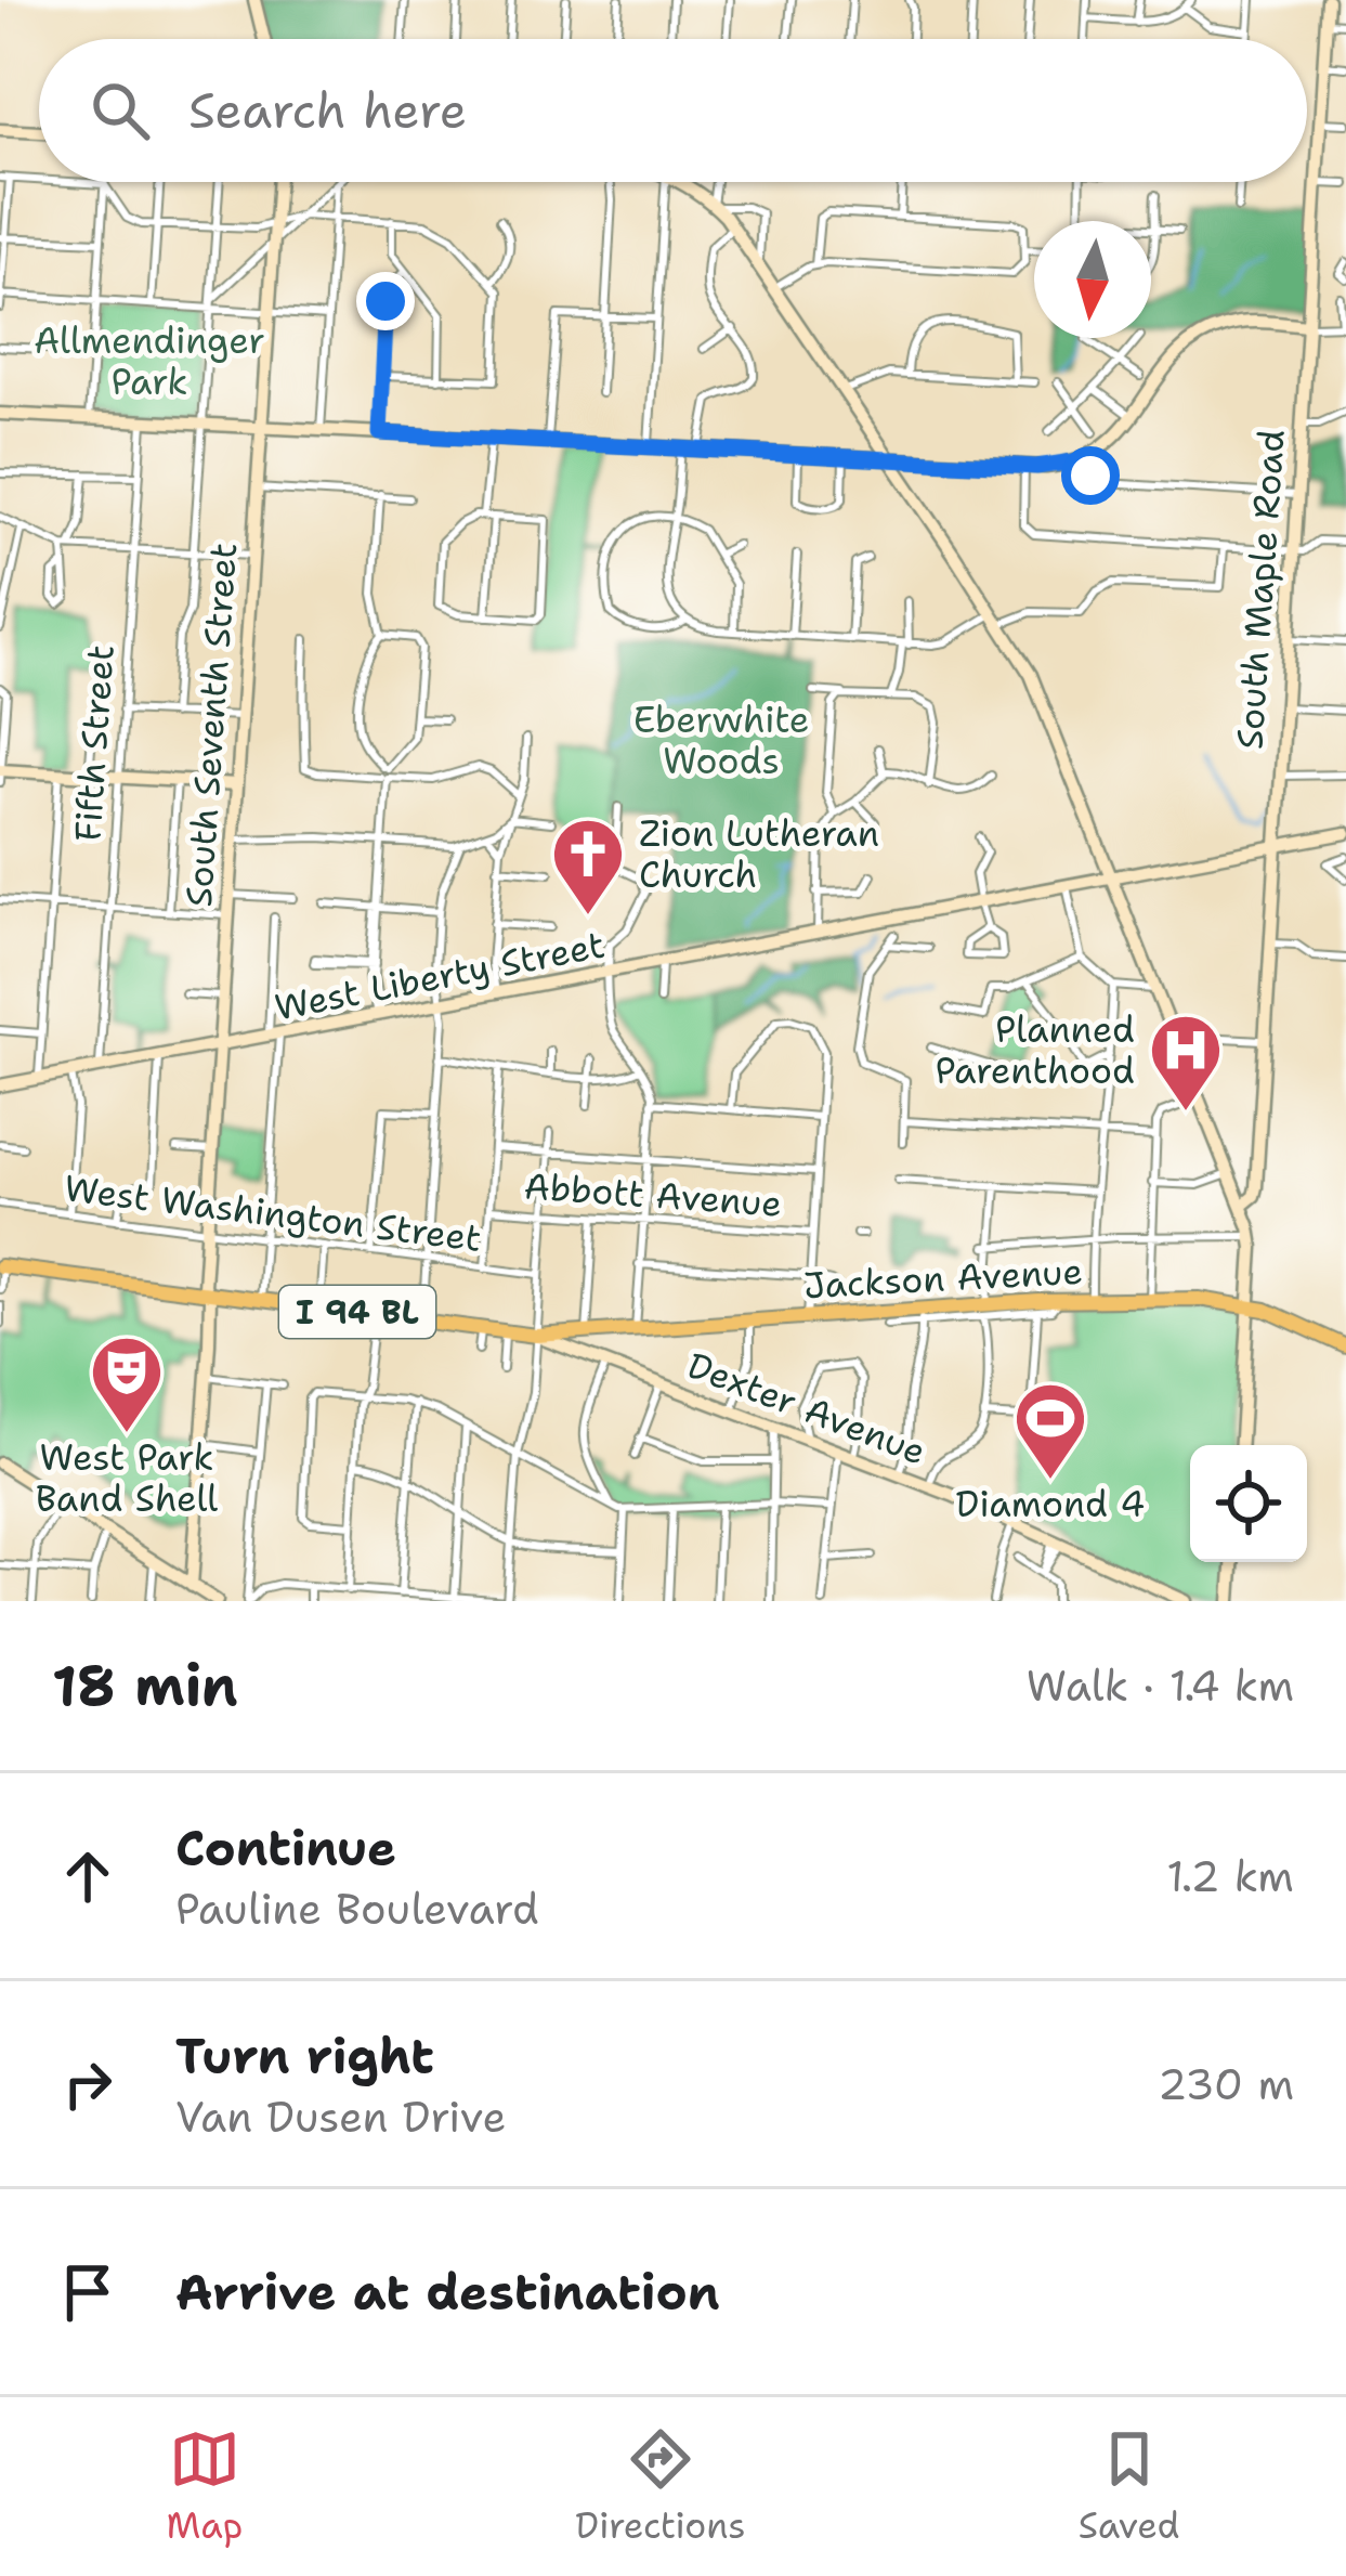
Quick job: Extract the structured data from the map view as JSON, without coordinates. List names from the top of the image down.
{
  "streets": {
    "main road": ["Jackson Avenue", "I 94 BL"],
    "street": [
      "South Maple Road",
      "South Seventh Street",
      "Fifth Street",
      "West Liberty Street",
      "Abbott Avenue",
      "West Washington Street",
      "Dexter Avenue"
    ]
  },
  "crossings": [
    ["South Maple Road", "West Liberty Street"],
    ["South Seventh Street", "West Liberty Street"],
    ["South Seventh Street", "West Washington Street"],
    ["South Seventh Street", "I 94 BL"],
    ["Fifth Street", "West Liberty Street"],
    ["Jackson Avenue", "I 94 BL"],
    ["Jackson Avenue", "Dexter Avenue"]
  ],
  "parks": ["Allmendinger Park", "Eberwhite Woods"],
  "places": {
    "church": ["Zion Lutheran Church"],
    "hospital": ["Planned Parenthood"],
    "theatre": ["West Park Band Shell"],
    "sports": ["Diamond 4"]
  },
  "north": "bottom",
  "page": {
    "search": "Search here",
    "heading": ["18 min", "Walk · 1.4 km"],
    "list": [
      ["Continue", "Pauline Boulevard", "1.2 km"],
      ["Turn right", "Van Dusen Drive", "230 m"],
      "Arrive at destination"
    ],
    "nav": ["Map", "Directions", "Saved"]
  }
}
